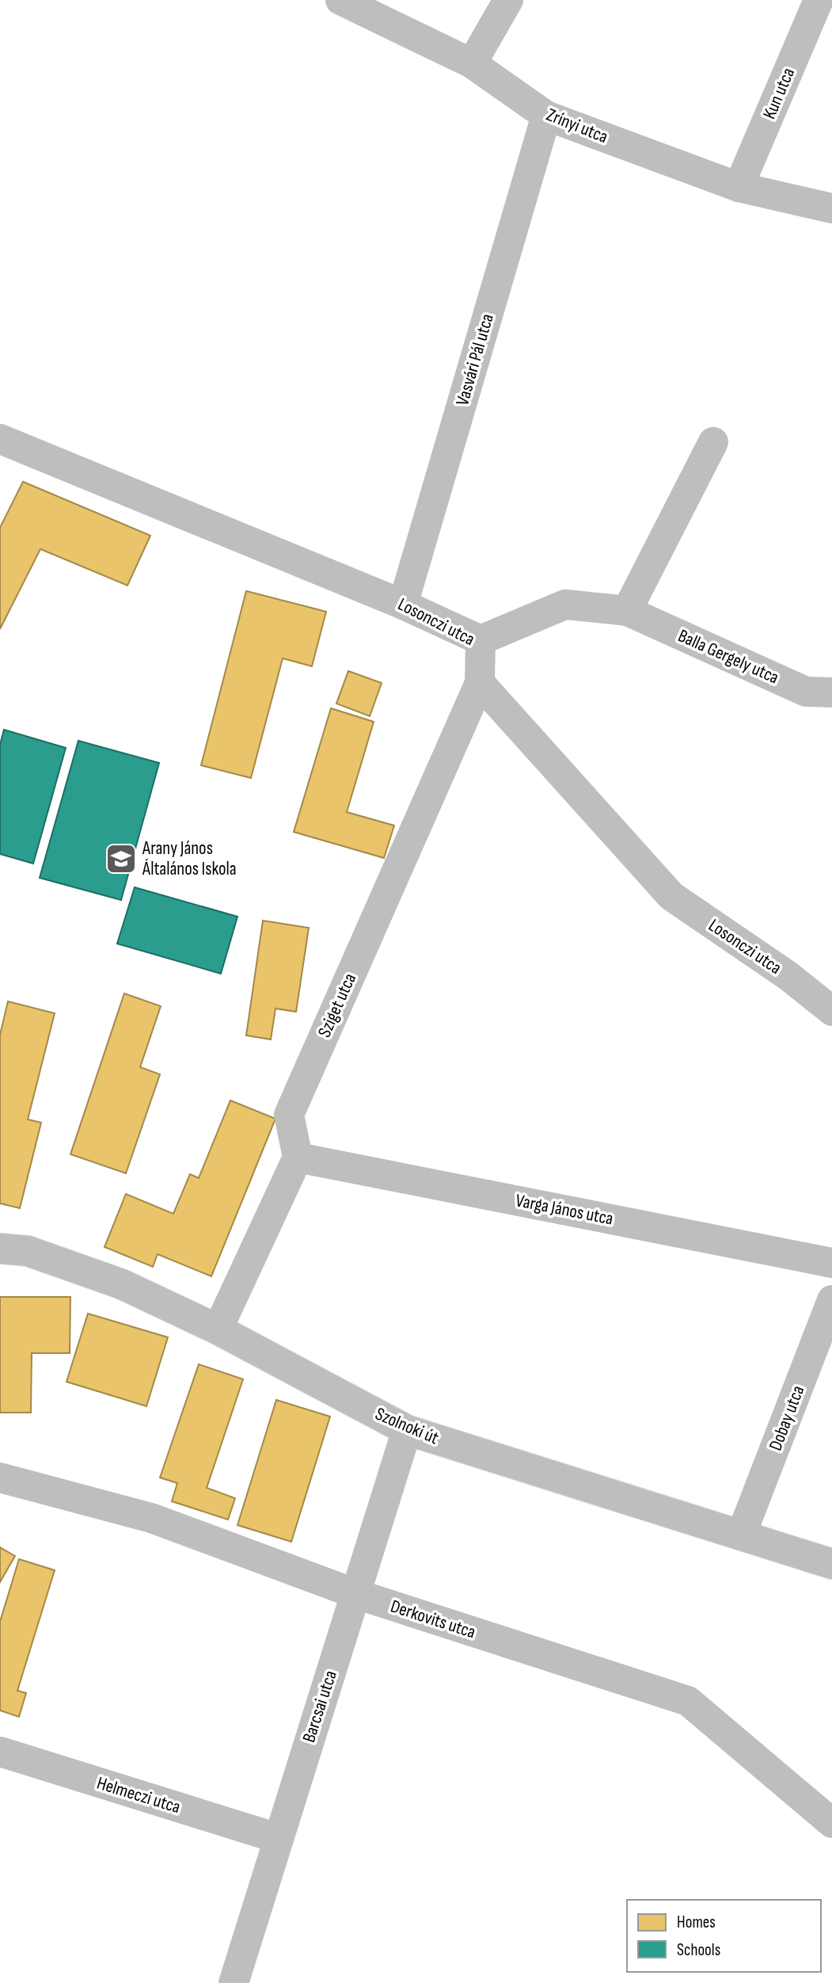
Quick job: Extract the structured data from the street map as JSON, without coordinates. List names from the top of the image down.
{
  "streets": {
    "street": [
      "Kun utca",
      "Zrínyi utca",
      "Vasvári Pál utca",
      "Losonczi utca",
      "Balla Gergely utca",
      "Sziget utca",
      "Varga János utca",
      "Dobay utca",
      "Szolnoki út",
      "Derkovits utca",
      "Barcsai utca",
      "Helmeczi utca"
    ]
  },
  "crossings": [
    ["Kun utca", "Zrínyi utca"],
    ["Zrínyi utca", "Vasvári Pál utca"],
    ["Vasvári Pál utca", "Losonczi utca"],
    ["Losonczi utca", "Balla Gergely utca"],
    ["Losonczi utca", "Sziget utca"],
    ["Sziget utca", "Varga János utca"],
    ["Dobay utca", "Szolnoki út"],
    ["Szolnoki út", "Barcsai utca"],
    ["Derkovits utca", "Barcsai utca"],
    ["Barcsai utca", "Helmeczi utca"]
  ],
  "places": {
    "school or university": ["Arany János Általános Iskola"]
  },
  "legend": ["Homes", "Schools"]
}
